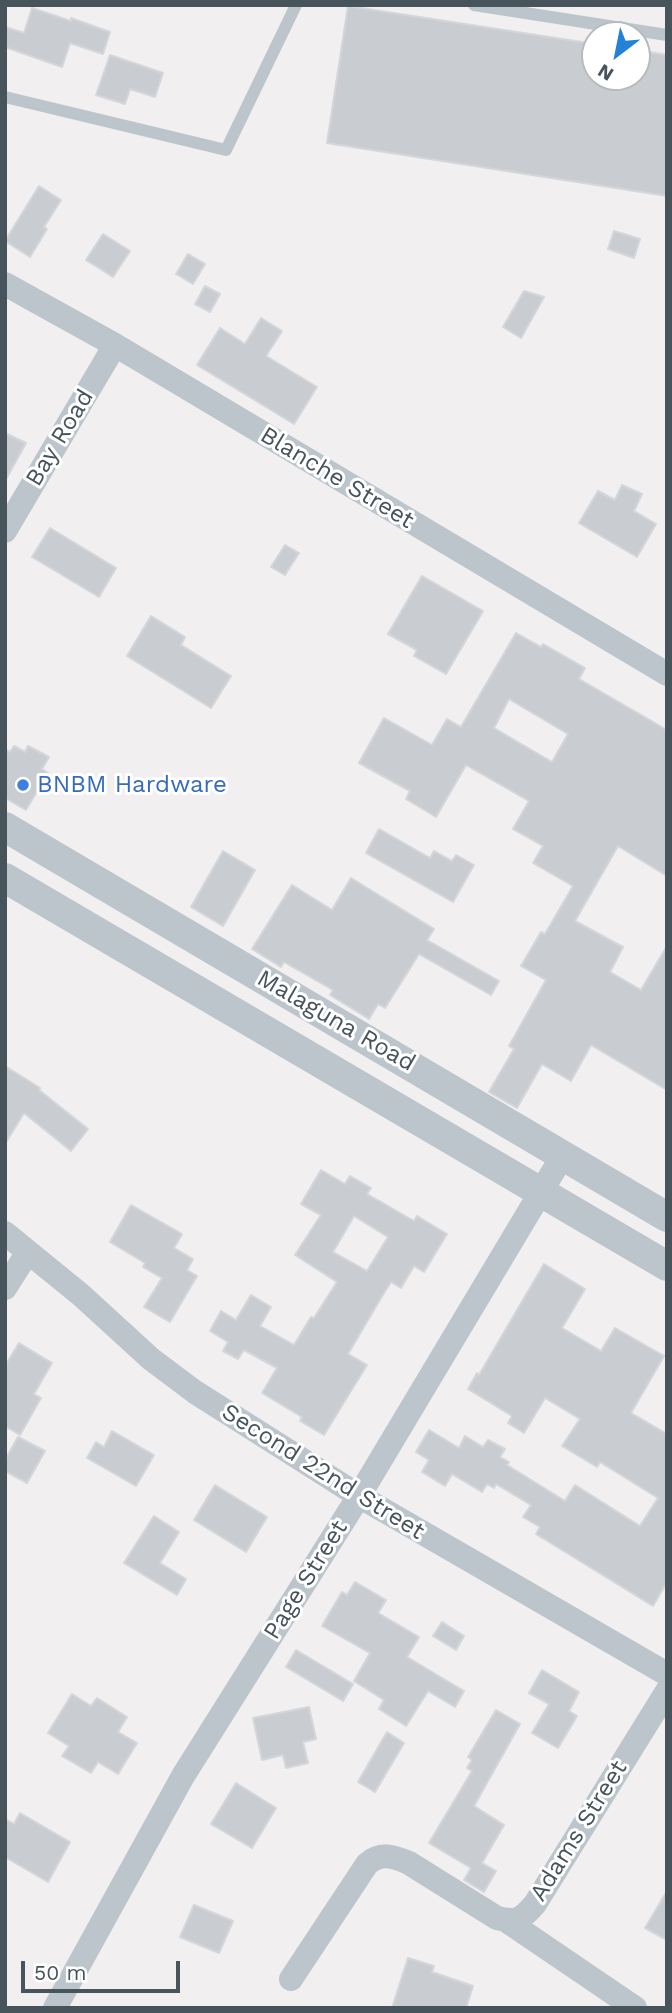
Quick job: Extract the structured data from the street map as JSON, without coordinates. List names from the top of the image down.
{
  "streets": {
    "street": [
      "Bay Road",
      "Blanche Street",
      "Malaguna Road",
      "Second 22nd Street",
      "Page Street",
      "Adams Street"
    ]
  },
  "crossings": [
    ["Bay Road", "Blanche Street"],
    ["Malaguna Road", "Page Street"],
    ["Second 22nd Street", "Page Street"]
  ],
  "places": ["BNBM Hardware"],
  "scale_bar": "50 m",
  "north": "bottom left"
}
